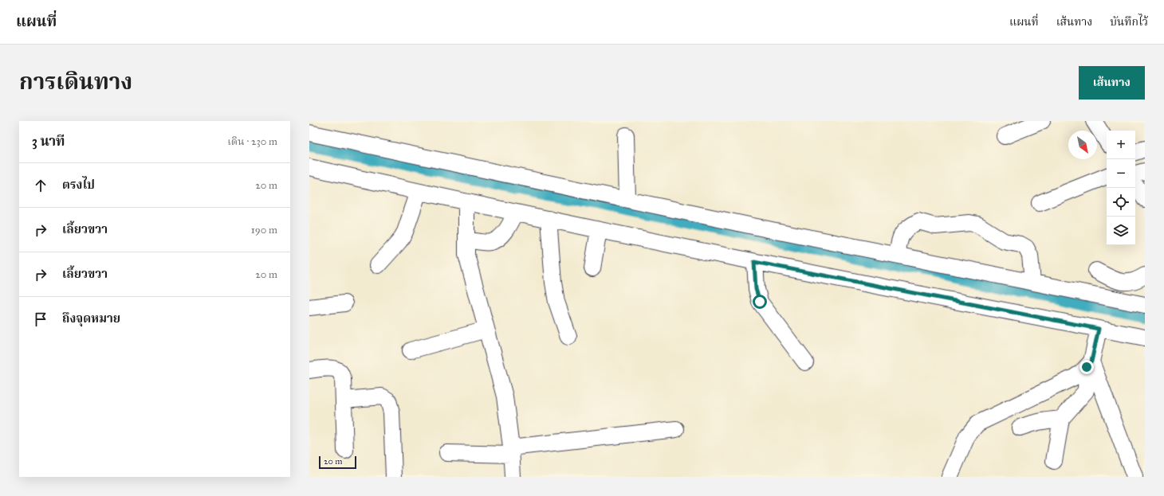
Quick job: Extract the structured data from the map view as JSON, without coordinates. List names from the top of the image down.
{
  "scale_bar": "20 m",
  "north": "bottom right",
  "page": {
    "header": "แผนที่",
    "nav": ["แผนที่", "เส้นทาง", "บันทึกไว้"],
    "title": "การเดินทาง",
    "buttons": "เส้นทาง",
    "heading": ["3 นาที", "เดิน · 230 m"],
    "map_buttons": ["+", "−"],
    "list": [
      ["ตรงไป", "20 m"],
      ["เลี้ยวขวา", "190 m"],
      ["เลี้ยวขวา", "20 m"],
      "ถึงจุดหมาย"
    ],
    "scale": "20 m"
  }
}
